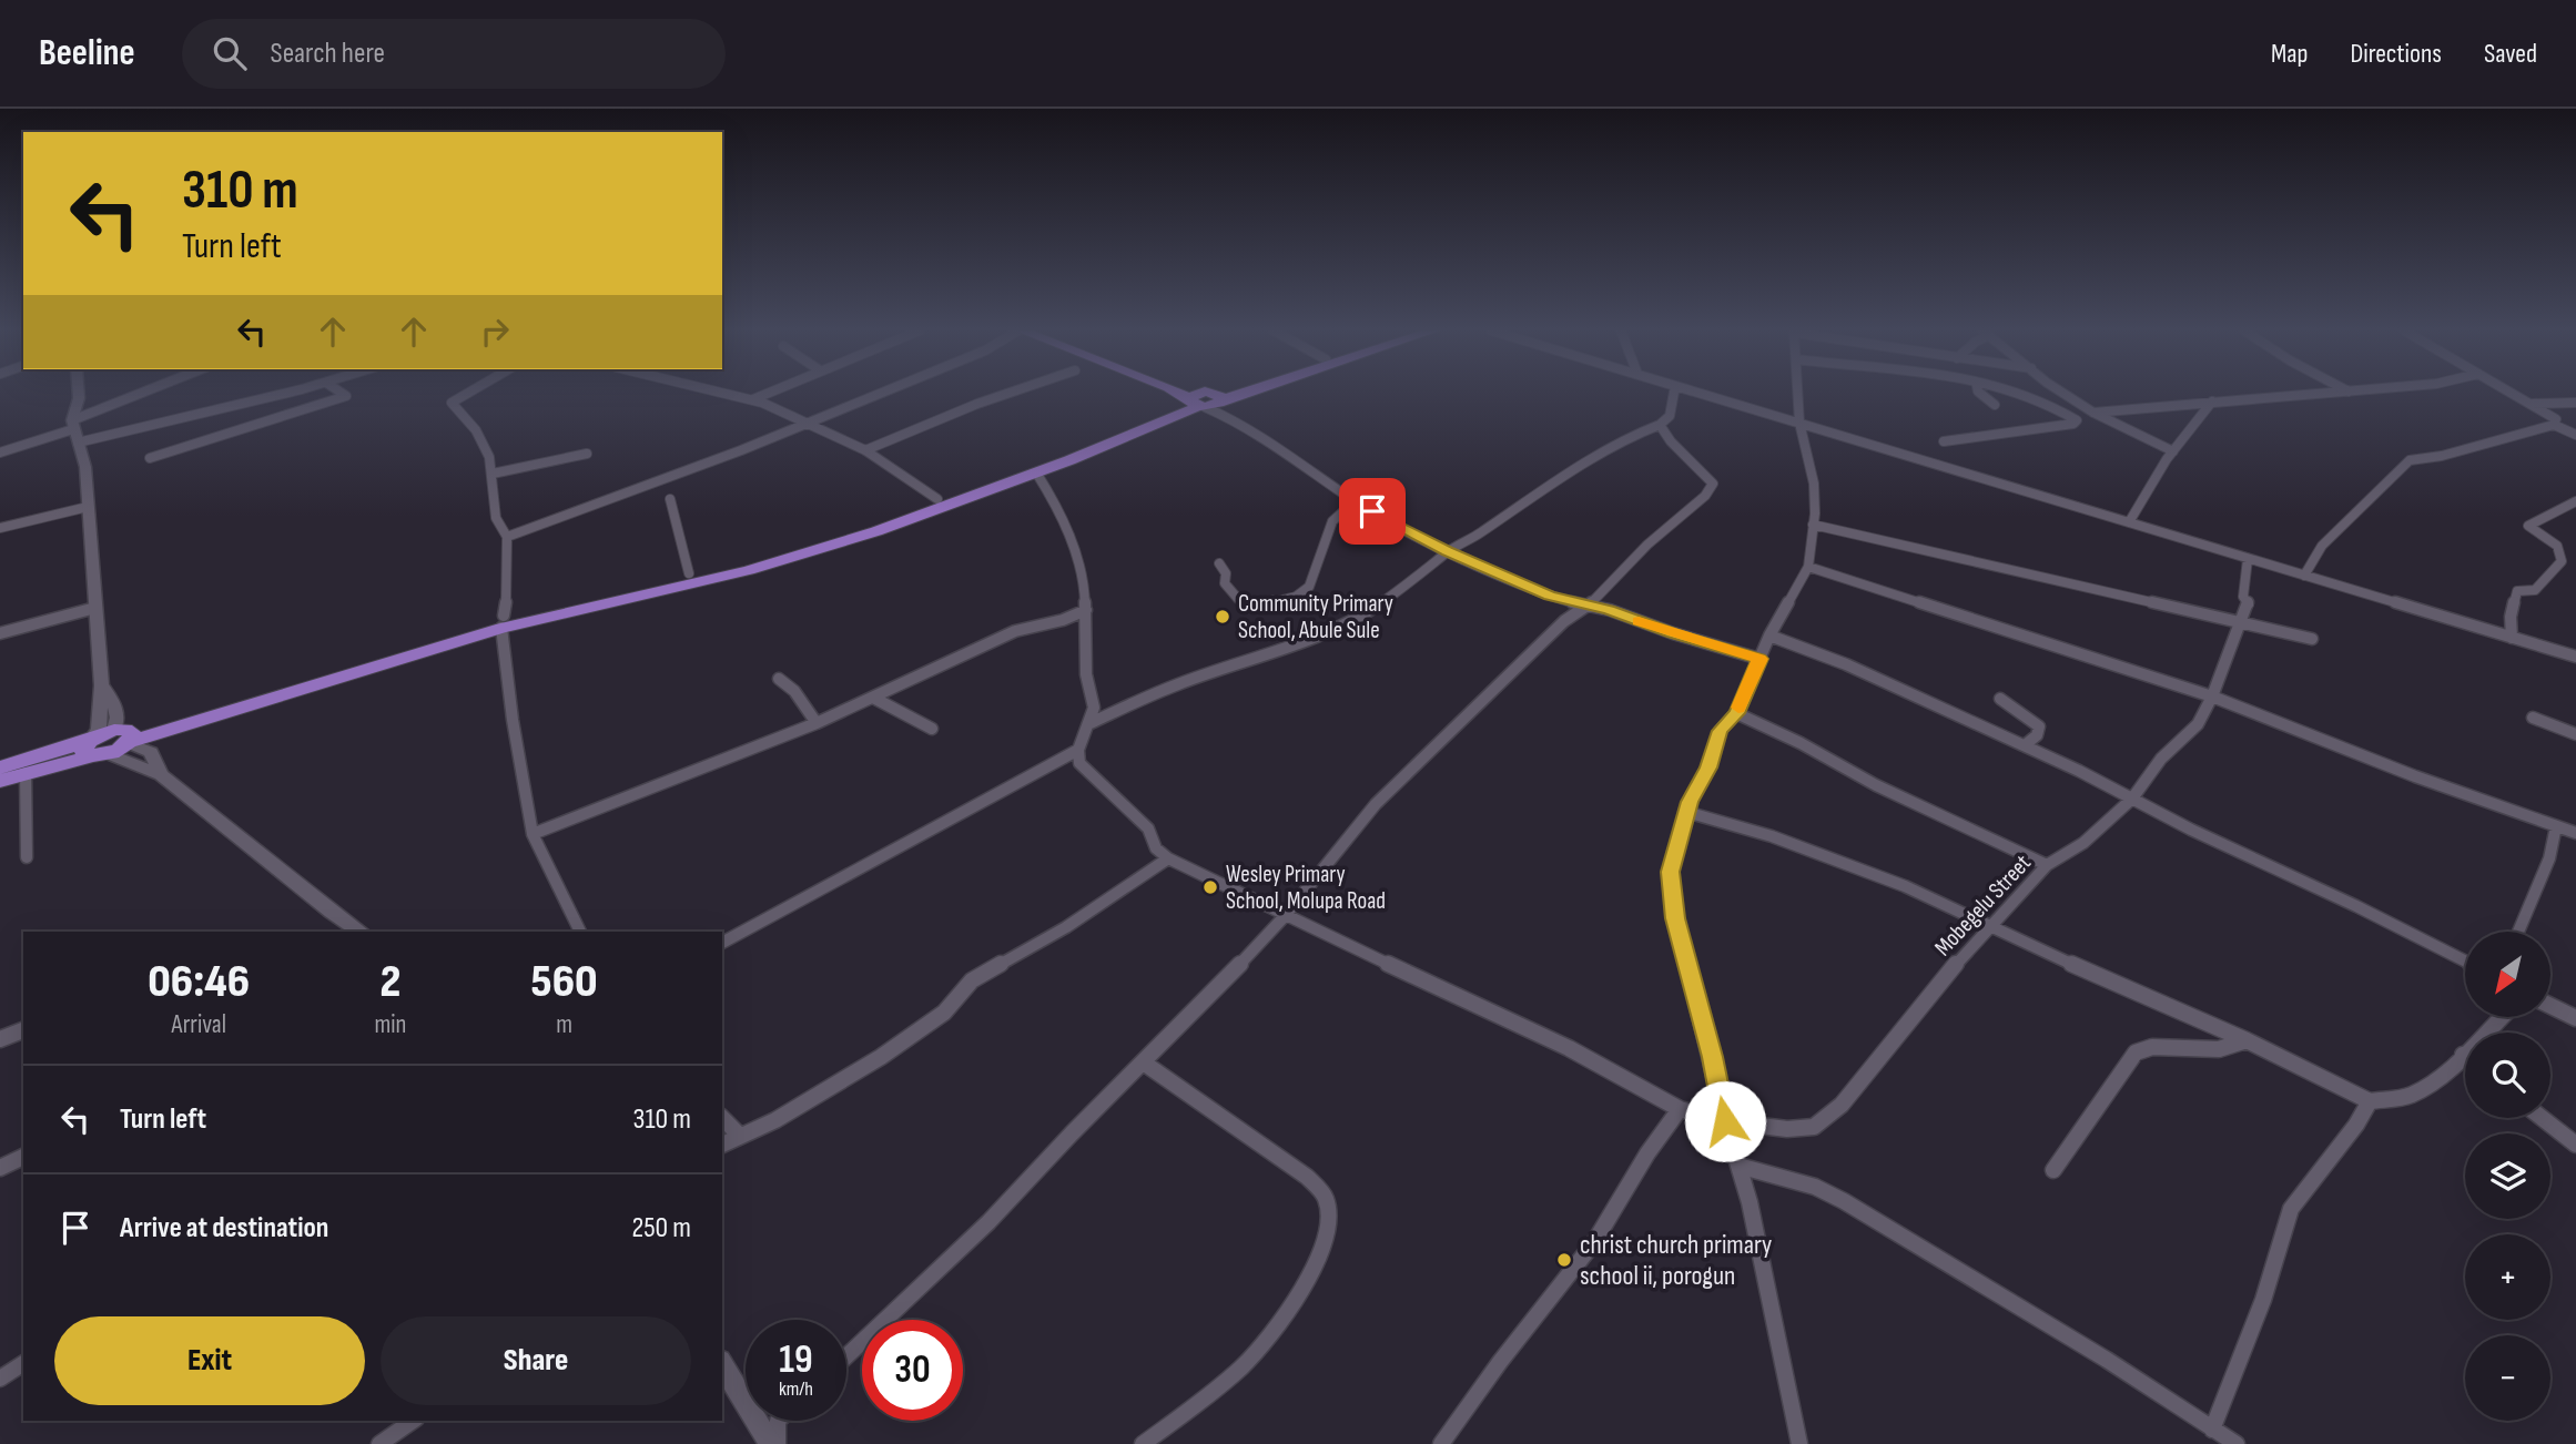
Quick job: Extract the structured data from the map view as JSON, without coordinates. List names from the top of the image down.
{
  "streets": {
    "street": ["Mobegelu Street"]
  },
  "places": ["Community Primary School, Abule Sule", "Wesley Primary School, Molupa Road", "christ church primary school ii, porogun"],
  "north": "bottom left",
  "page": {
    "header": "Beeline",
    "search": "Search here",
    "nav": ["Map", "Directions", "Saved"],
    "turn": ["310 m", "Turn left"],
    "map_buttons": ["+", "−"],
    "eta": [
      "06:46",
      "Arrival",
      "2",
      "min",
      "560",
      "m"
    ],
    "list": [
      {
        "name": "Turn left",
        "value": "310 m"
      },
      {
        "name": "Arrive at destination",
        "value": "250 m"
      }
    ],
    "buttons": ["Exit", "Share"],
    "speed": "19 km/h",
    "limit": "30"
  }
}
